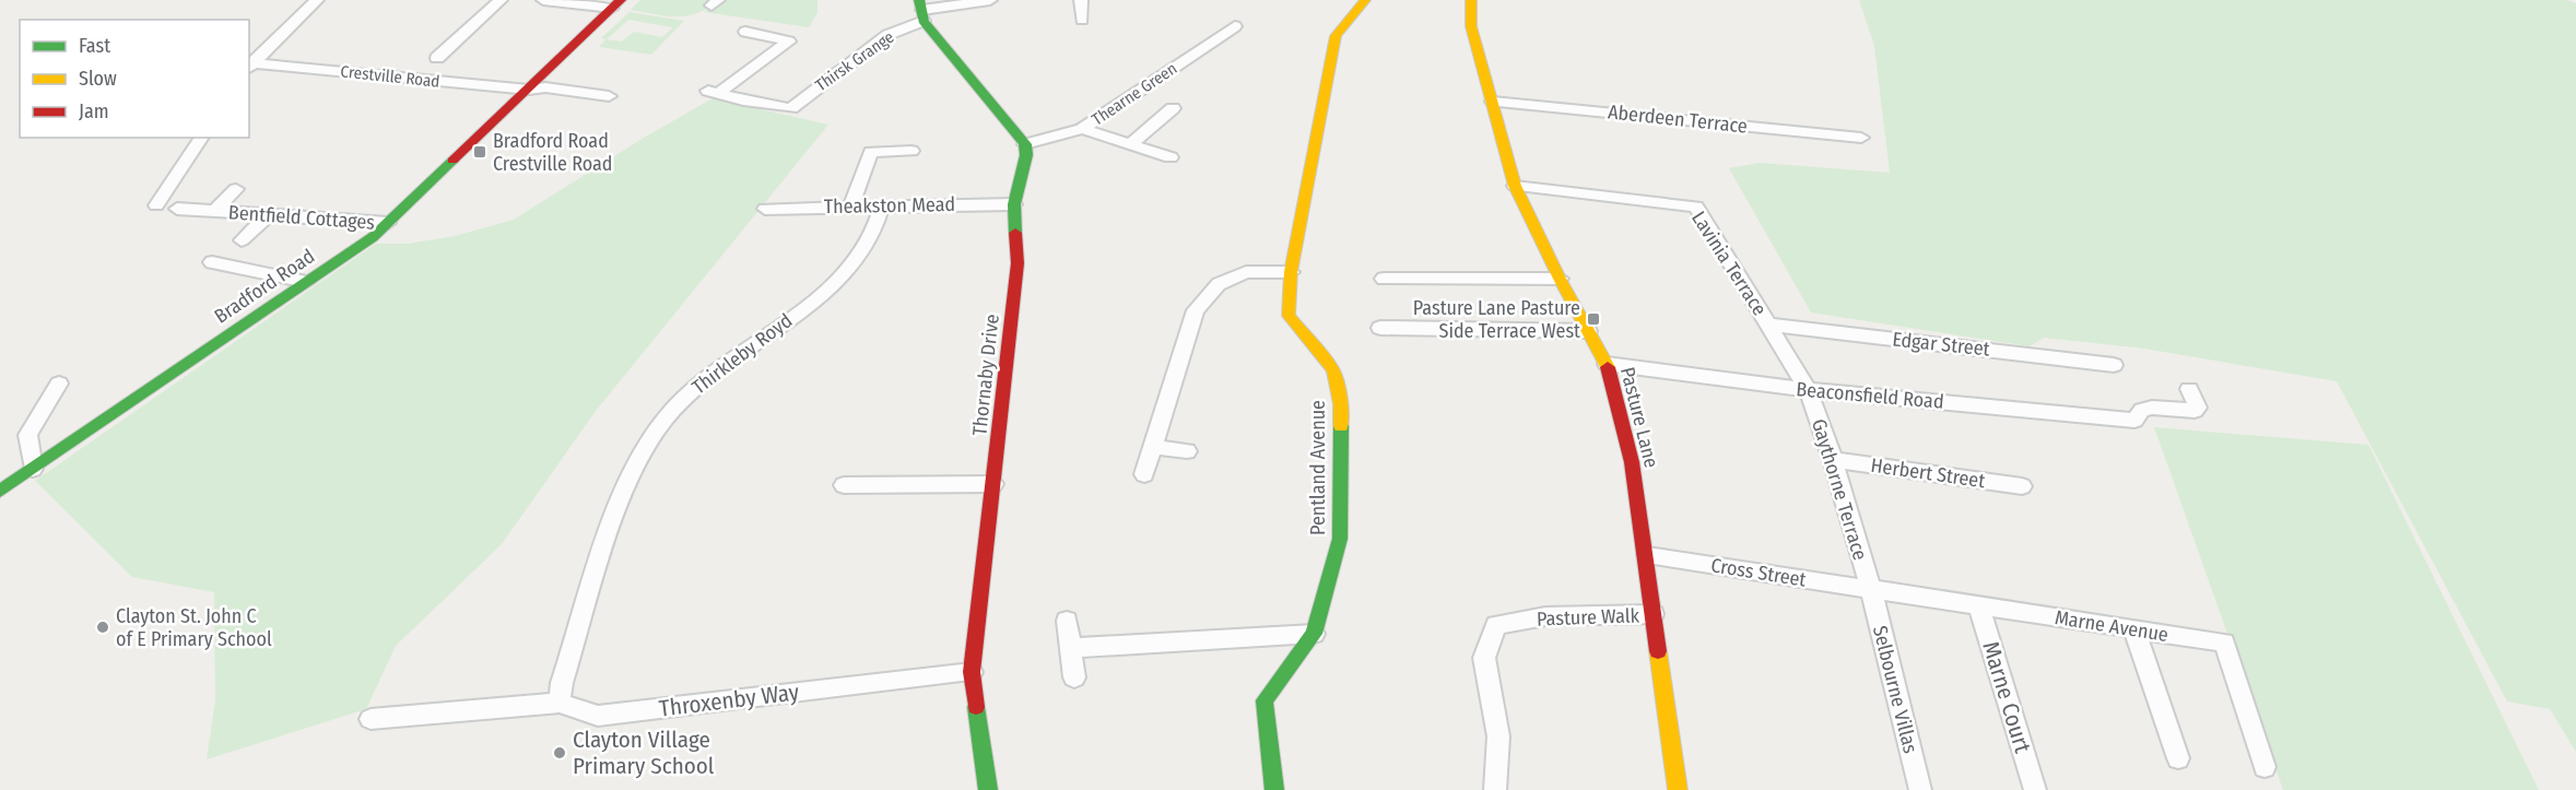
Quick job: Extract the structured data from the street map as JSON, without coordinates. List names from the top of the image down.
{
  "streets": {
    "street": [
      "Thirsk Grange",
      "Crestville Road",
      "Thearne Green",
      "Aberdeen Terrace",
      "Theakston Mead",
      "Bentfield Cottages",
      "Lavinia Terrace",
      "Bradford Road",
      "Edgar Street",
      "Thirkleby Royd",
      "Thornaby Drive",
      "Beaconsfield Road",
      "Pasture Lane",
      "Pentland Avenue",
      "Herbert Street",
      "Gaythorne Terrace",
      "Cross Street",
      "Pasture Walk",
      "Marne Avenue",
      "Selbourne Villas",
      "Marne Court",
      "Throxenby Way"
    ]
  },
  "crossings": [
    ["Crestville Road", "Bradford Road"],
    ["Thearne Green", "Thornaby Drive"],
    ["Aberdeen Terrace", "Pasture Lane"],
    ["Theakston Mead", "Thirkleby Royd"],
    ["Theakston Mead", "Thornaby Drive"],
    ["Bentfield Cottages", "Bradford Road"],
    ["Lavinia Terrace", "Edgar Street"],
    ["Lavinia Terrace", "Beaconsfield Road"],
    ["Lavinia Terrace", "Pasture Lane"],
    ["Lavinia Terrace", "Gaythorne Terrace"],
    ["Thirkleby Royd", "Throxenby Way"],
    ["Thornaby Drive", "Throxenby Way"],
    ["Beaconsfield Road", "Pasture Lane"],
    ["Beaconsfield Road", "Gaythorne Terrace"],
    ["Pasture Lane", "Cross Street"],
    ["Pasture Lane", "Pasture Walk"],
    ["Herbert Street", "Gaythorne Terrace"],
    ["Gaythorne Terrace", "Cross Street"],
    ["Gaythorne Terrace", "Marne Avenue"],
    ["Gaythorne Terrace", "Selbourne Villas"],
    ["Cross Street", "Marne Avenue"],
    ["Cross Street", "Selbourne Villas"],
    ["Marne Avenue", "Selbourne Villas"],
    ["Marne Avenue", "Marne Court"]
  ],
  "places": {
    "transit": ["Bradford Road Crestville Road", "Pasture Lane Pasture Side Terrace West"],
    "other": ["Clayton St. John C of E Primary School", "Clayton Village Primary School"]
  },
  "legend": ["Fast", "Slow", "Jam"]
}
